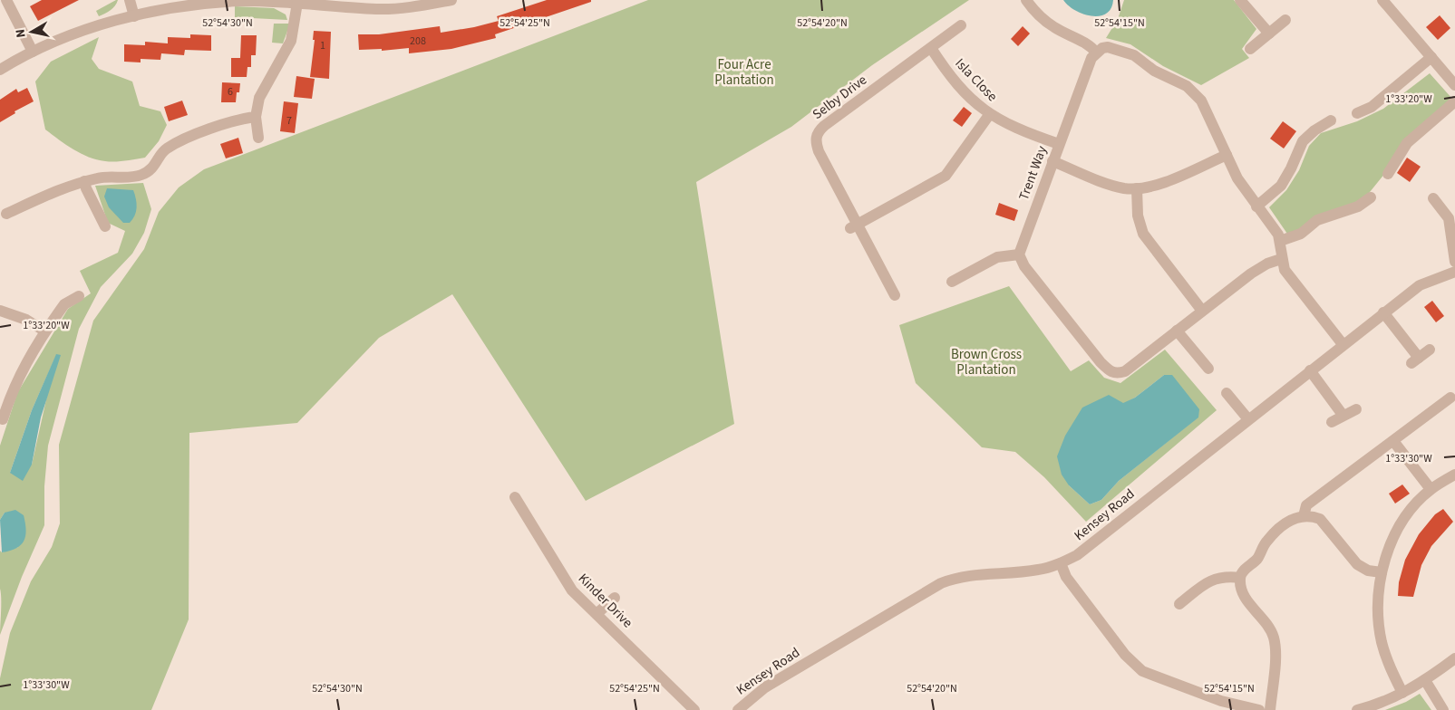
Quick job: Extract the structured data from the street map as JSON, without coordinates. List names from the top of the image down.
{
  "streets": {
    "street": [
      "Isla Close",
      "Selby Drive",
      "Trent Way",
      "Kensey Road",
      "Kinder Drive"
    ]
  },
  "crossings": [
    ["Isla Close", "Selby Drive"],
    ["Isla Close", "Trent Way"]
  ],
  "parks": ["Four Acre Plantation", "Brown Cross Plantation"],
  "house_numbers": [
    "208",
    "1",
    "6",
    "7"
  ],
  "north": "left",
  "coordinates": [
    "52°54'30\"N",
    "52°54'25\"N",
    "52°54'20\"N",
    "52°54'15\"N",
    "1°33'20\"W",
    "1°33'30\"W"
  ]
}
